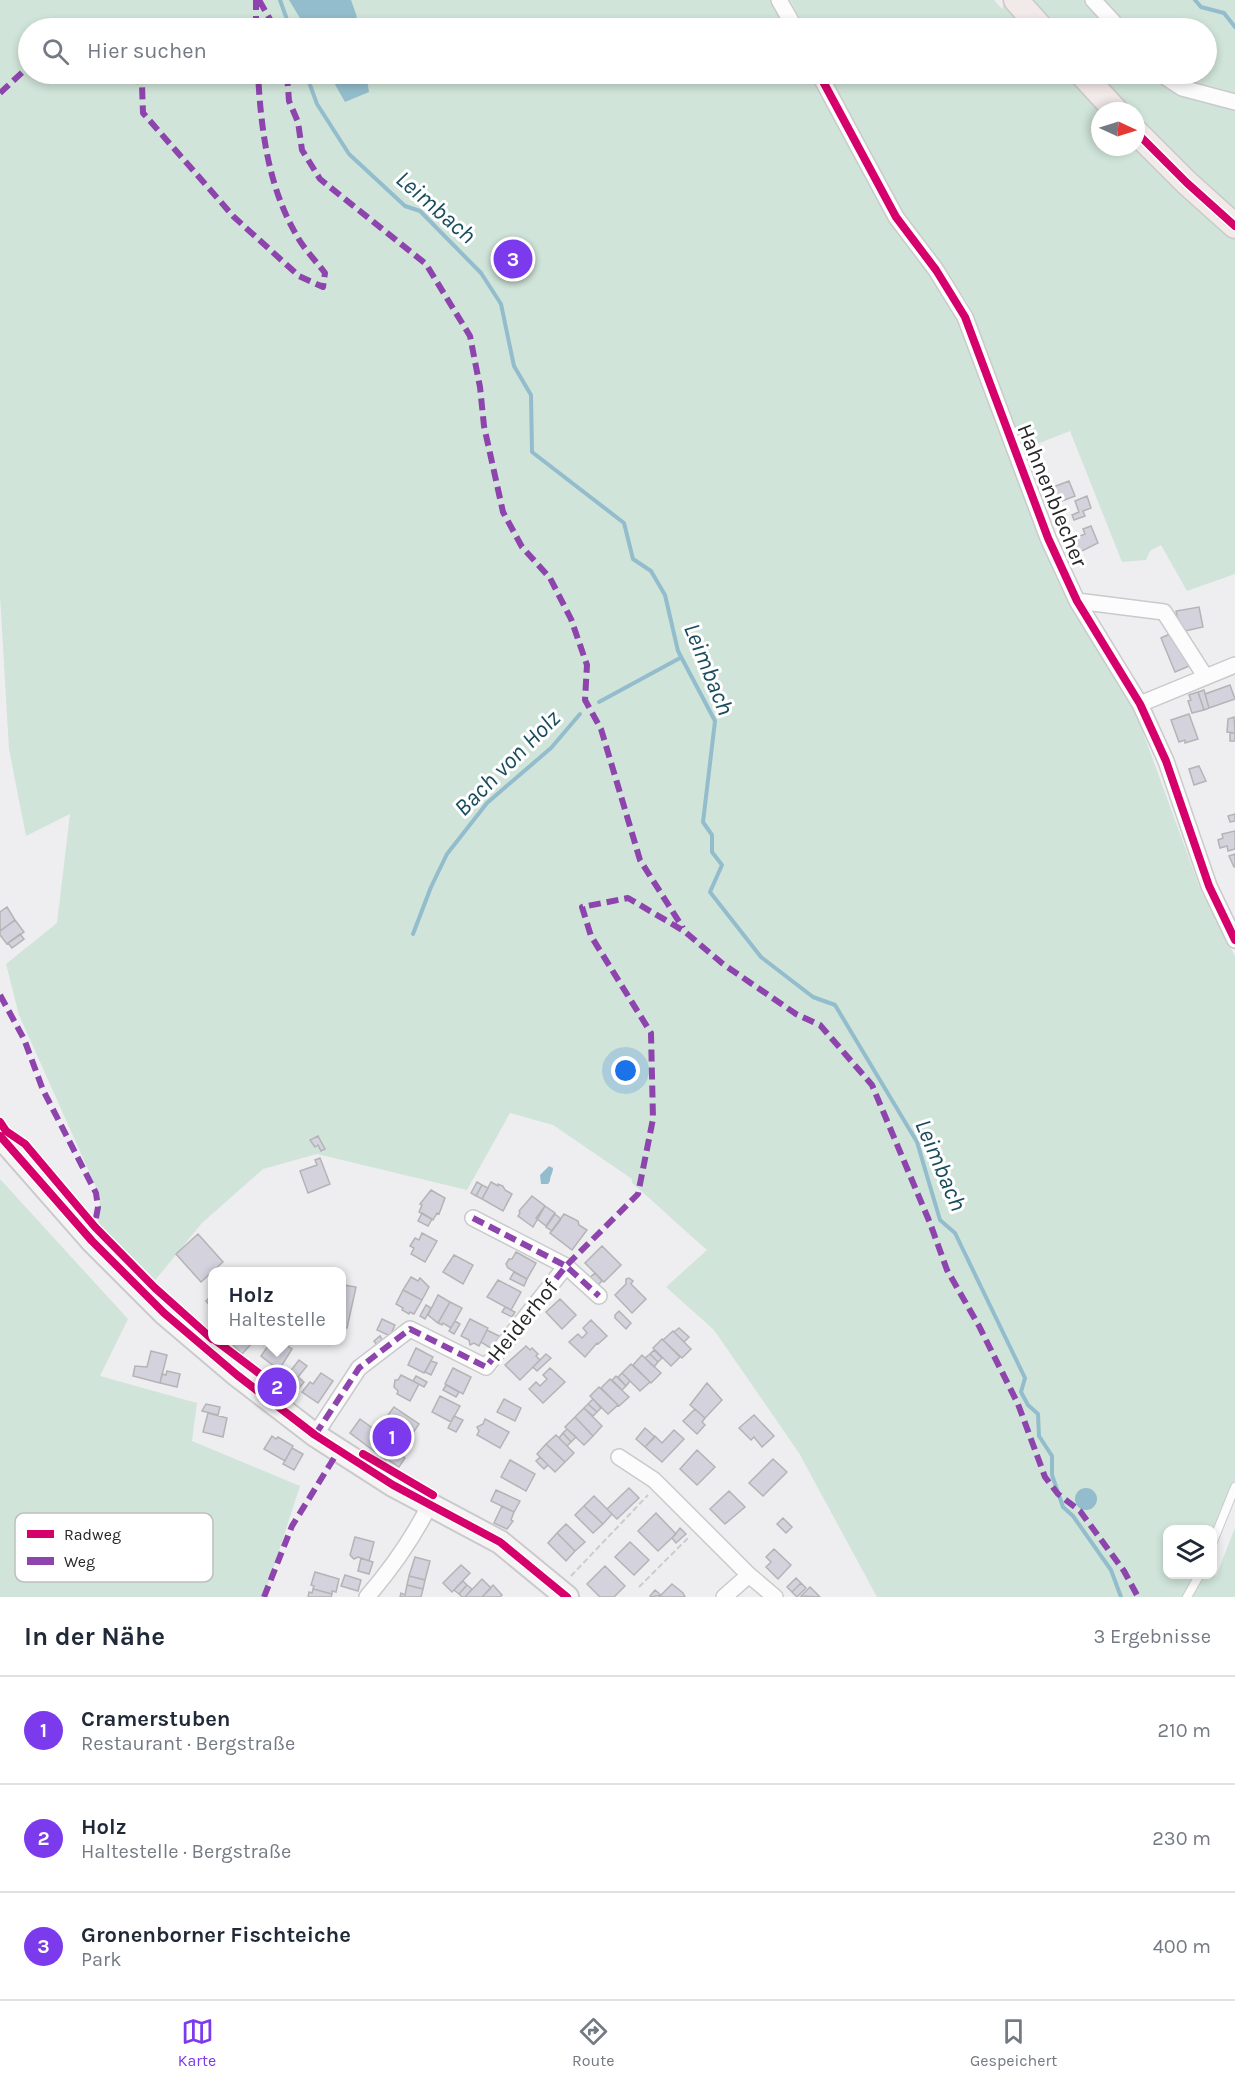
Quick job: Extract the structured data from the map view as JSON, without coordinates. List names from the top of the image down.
{
  "streets": {
    "street": ["Hahnenblecher", "Heiderhof"]
  },
  "water": ["Leimbach", "Bach von Holz"],
  "legend": ["Radweg", "Weg"],
  "north": "right",
  "page": {
    "search": "Hier suchen",
    "pins": ["3", "2", "1"],
    "popup": ["Holz", "Haltestelle"],
    "heading": ["In der Nähe", "3 Ergebnisse"],
    "list": [
      {
        "mark": "1",
        "name": "Cramerstuben",
        "note": "Restaurant · Bergstraße",
        "value": "210 m"
      },
      {
        "mark": "2",
        "name": "Holz",
        "note": "Haltestelle · Bergstraße",
        "value": "230 m"
      },
      {
        "mark": "3",
        "name": "Gronenborner Fischteiche",
        "note": "Park",
        "value": "400 m"
      }
    ],
    "nav": ["Karte", "Route", "Gespeichert"]
  }
}
